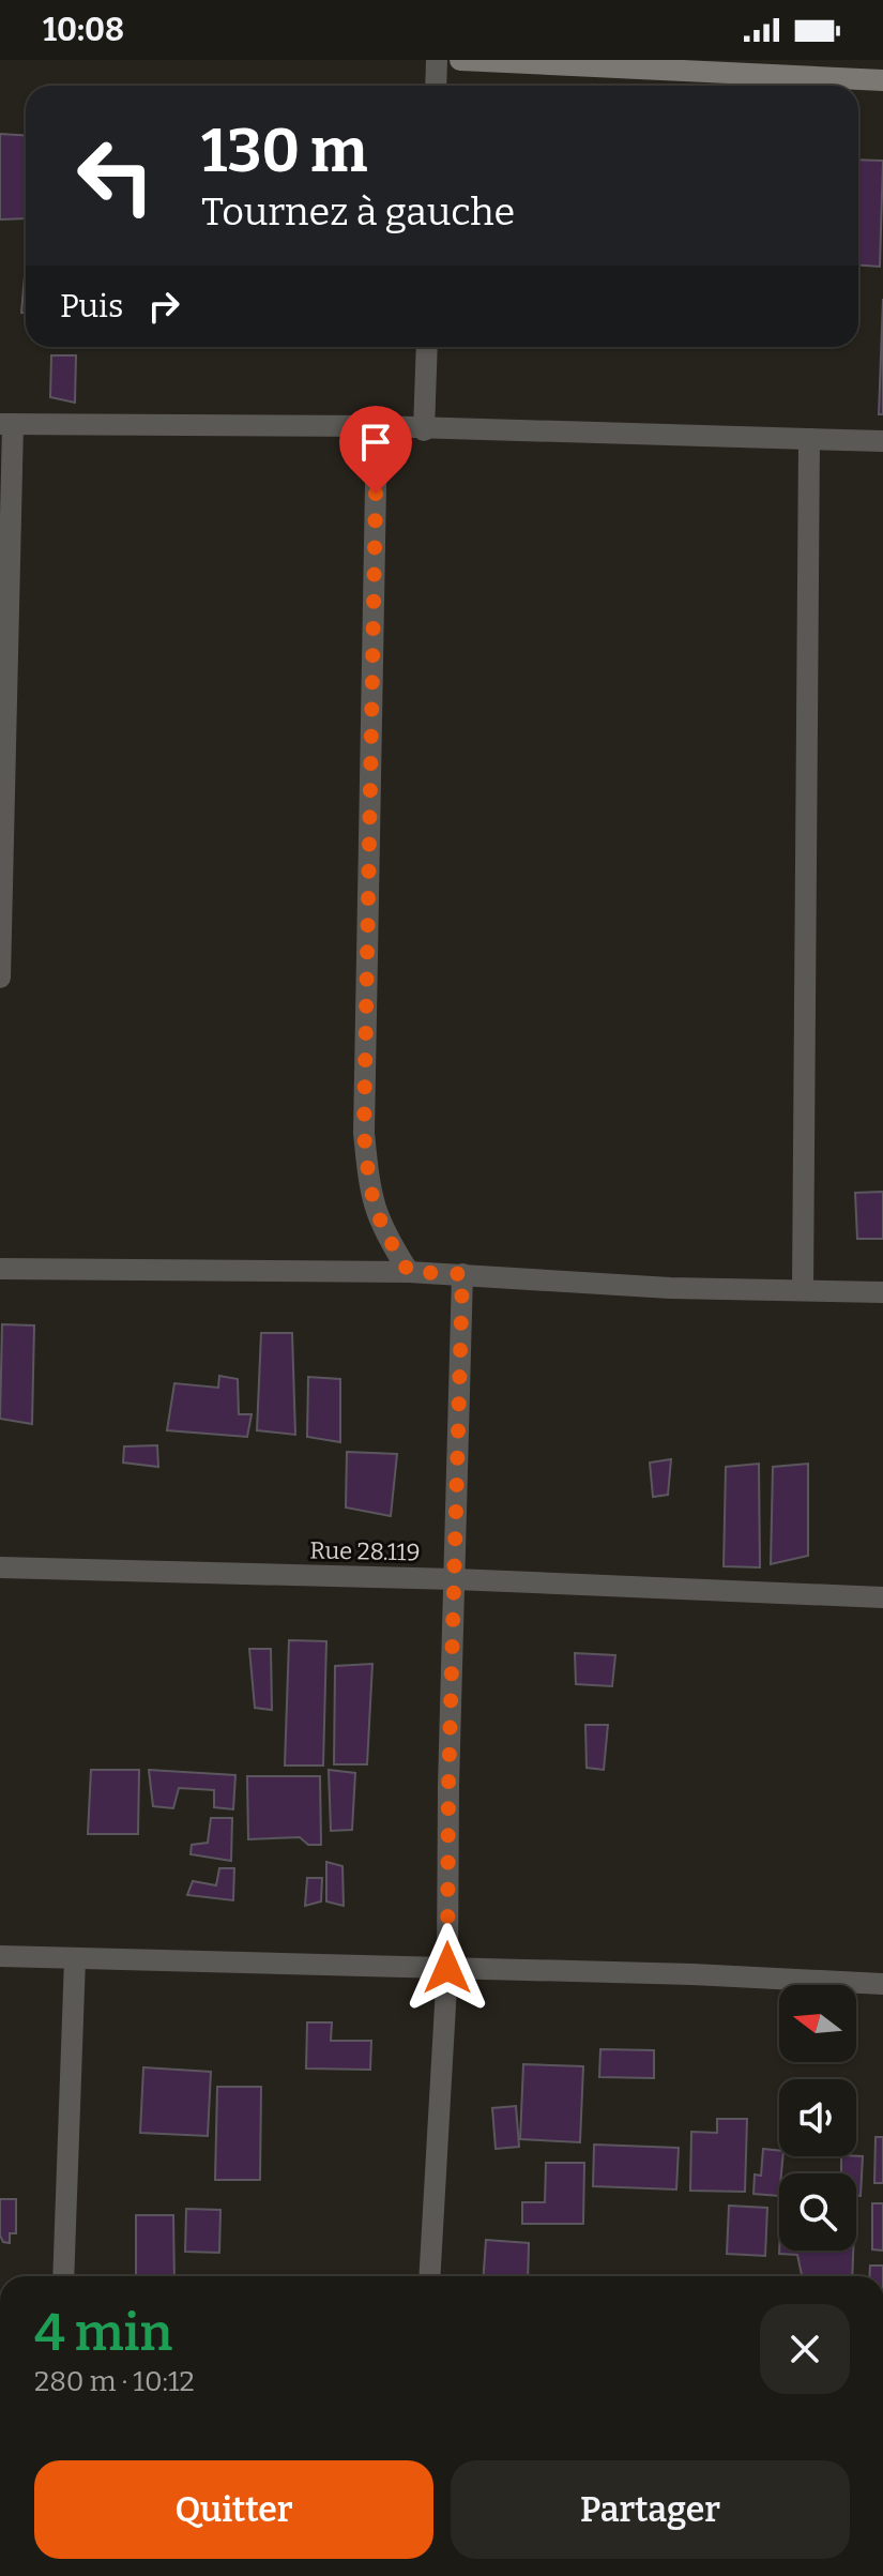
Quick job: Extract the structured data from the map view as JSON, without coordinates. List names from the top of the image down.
{
  "streets": {
    "street": ["Rue 28.119"]
  },
  "north": "left",
  "page": {
    "status": "10:08",
    "turn": ["130 m", "Tournez à gauche"],
    "then": "Puis",
    "heading": ["4 min", "280 m · 10:12"],
    "buttons": ["Quitter", "Partager"]
  }
}
